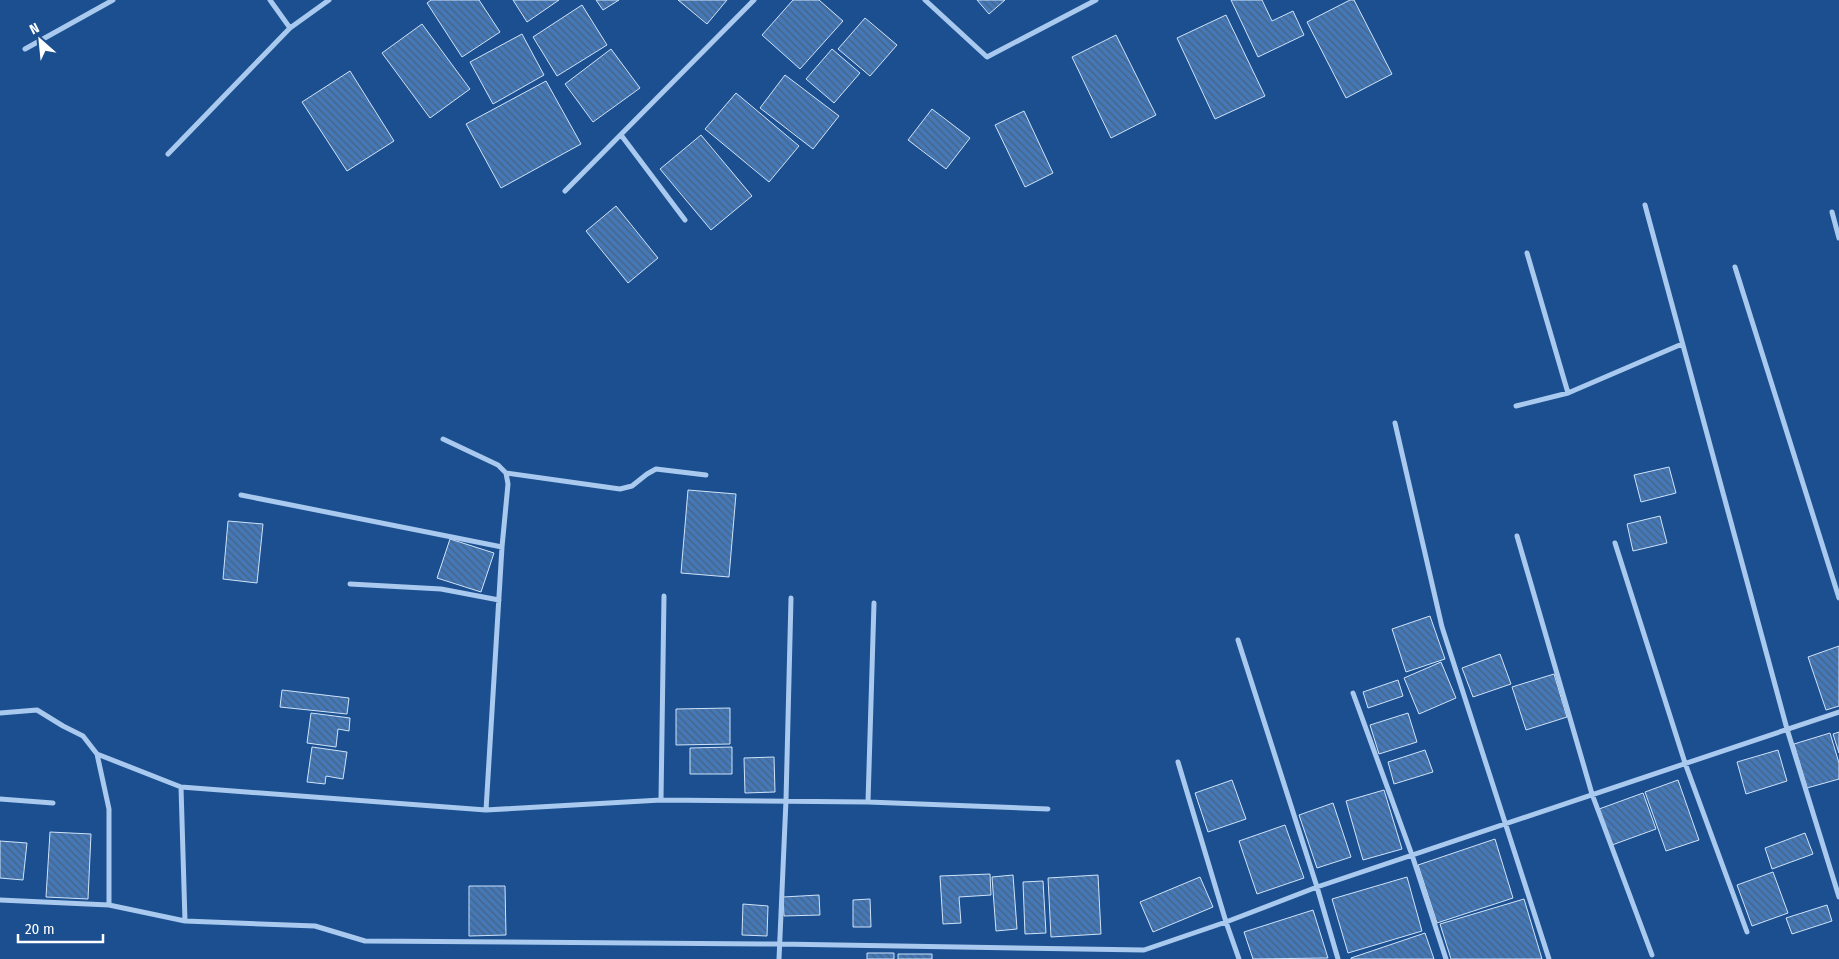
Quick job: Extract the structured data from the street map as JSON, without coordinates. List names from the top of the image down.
{
  "scale_bar": "20 m",
  "north": "top left"
}
